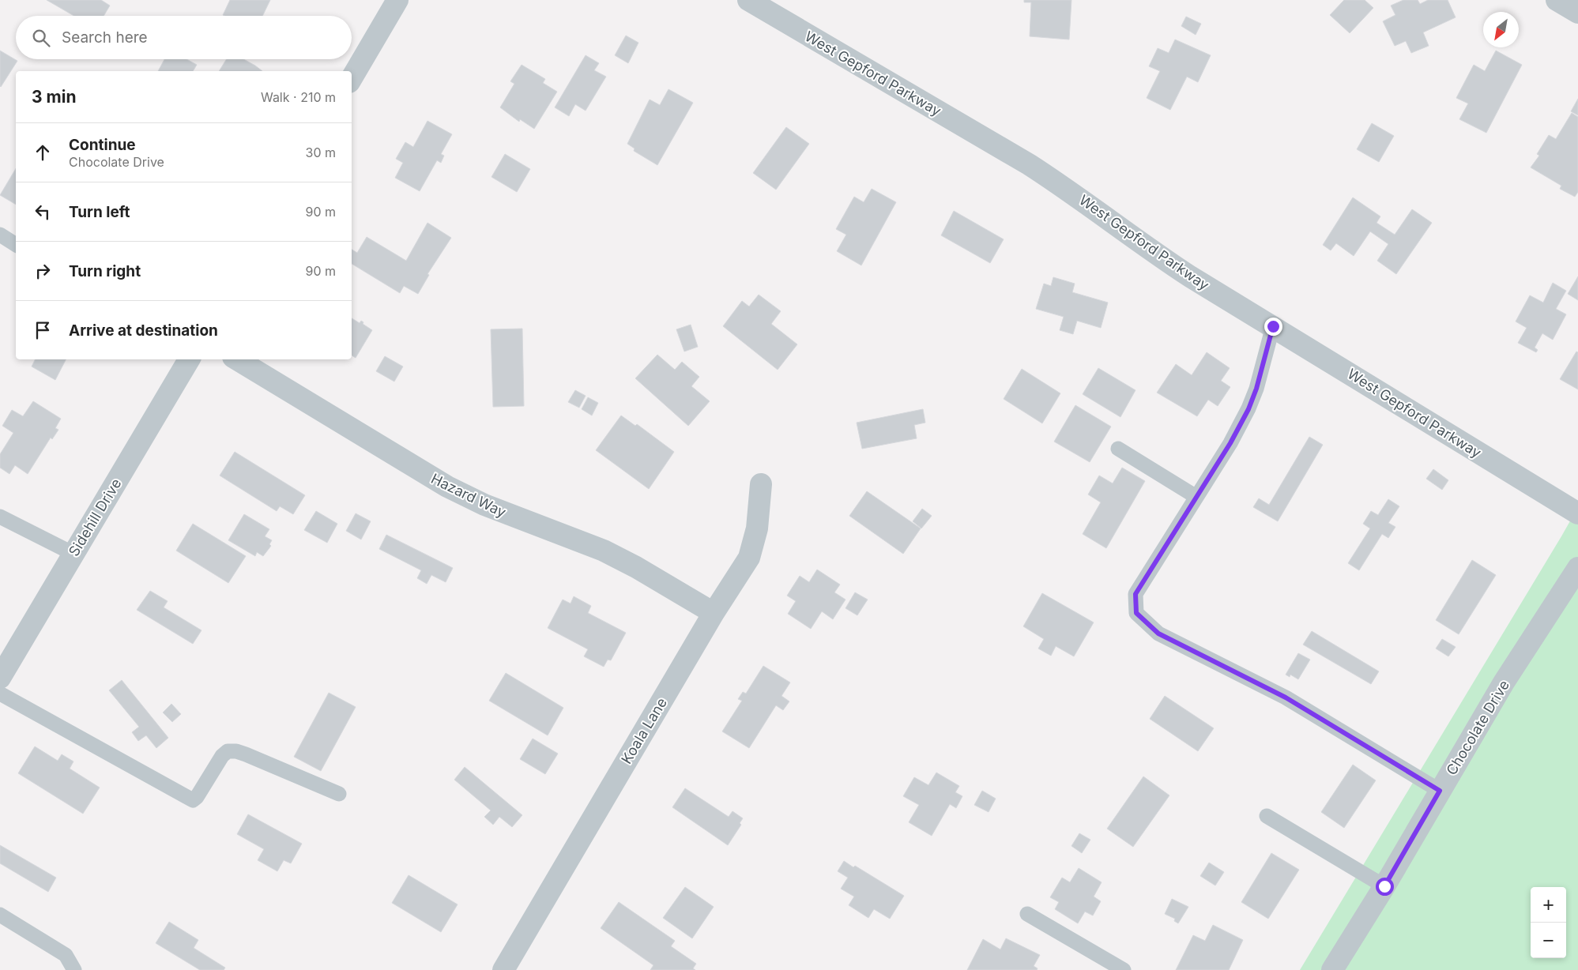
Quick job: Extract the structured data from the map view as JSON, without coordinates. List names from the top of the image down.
{
  "streets": {
    "street": [
      "West Gepford Parkway",
      "Hazard Way",
      "Sidehill Drive",
      "Chocolate Drive",
      "Koala Lane"
    ]
  },
  "crossings": [
    ["Hazard Way", "Koala Lane"]
  ],
  "north": "bottom left",
  "page": {
    "search": "Search here",
    "heading": ["3 min", "Walk · 210 m"],
    "list": [
      ["Continue", "Chocolate Drive", "30 m"],
      ["Turn left", "90 m"],
      ["Turn right", "90 m"],
      "Arrive at destination"
    ],
    "map_buttons": ["+", "−"]
  }
}
